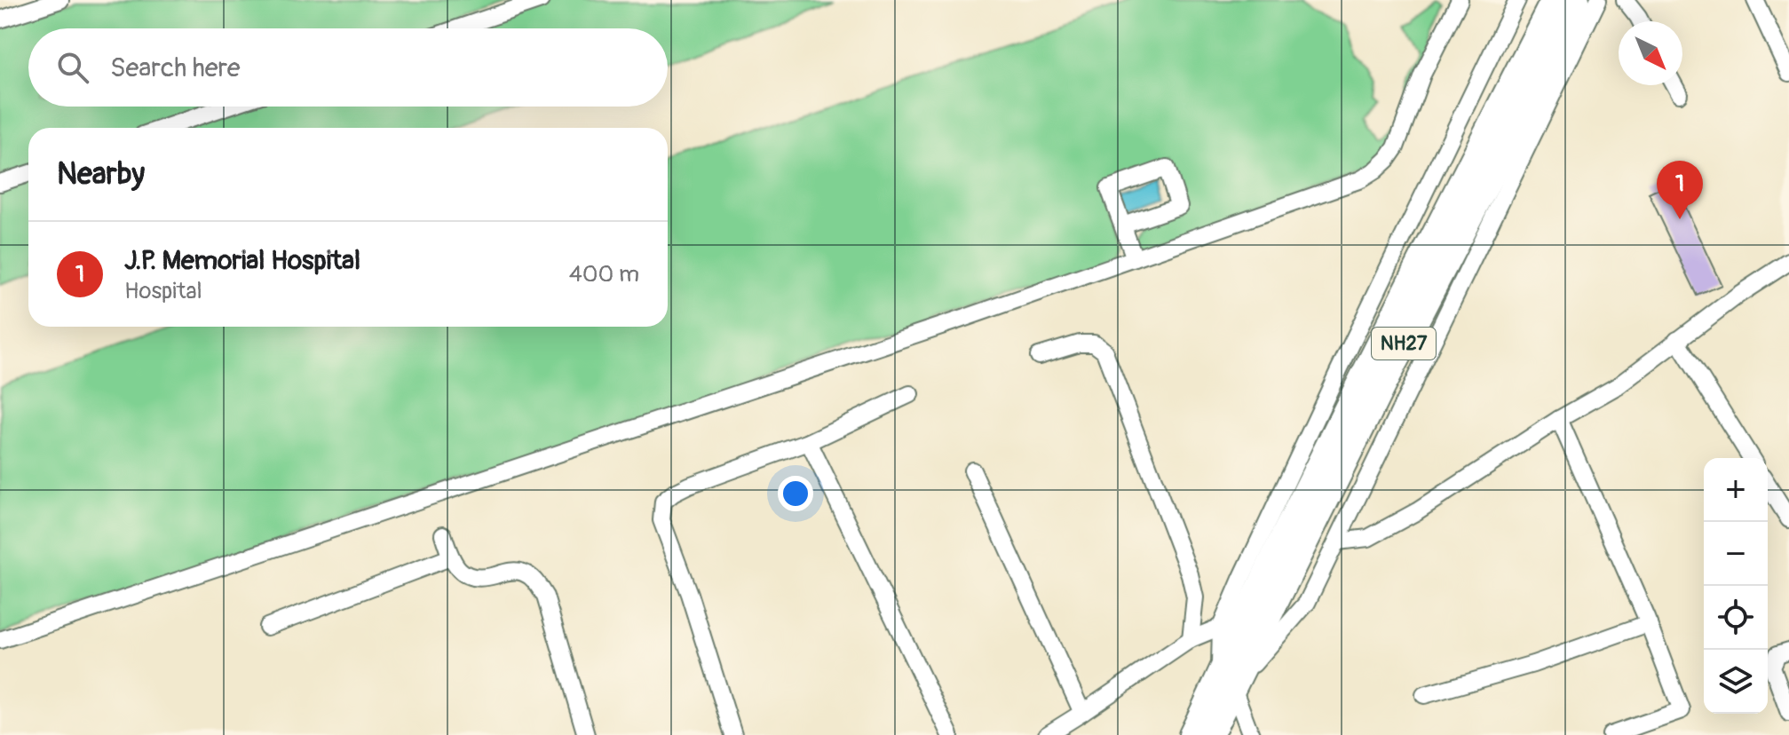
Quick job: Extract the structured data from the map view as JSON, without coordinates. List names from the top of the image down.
{
  "streets": {
    "highway": ["NH27"]
  },
  "north": "bottom right",
  "page": {
    "search": "Search here",
    "heading": "Nearby",
    "pins": "1",
    "list": [
      {
        "mark": "1",
        "name": "J.P. Memorial Hospital",
        "note": "Hospital",
        "value": "400 m"
      }
    ],
    "map_buttons": ["+", "−"]
  }
}
